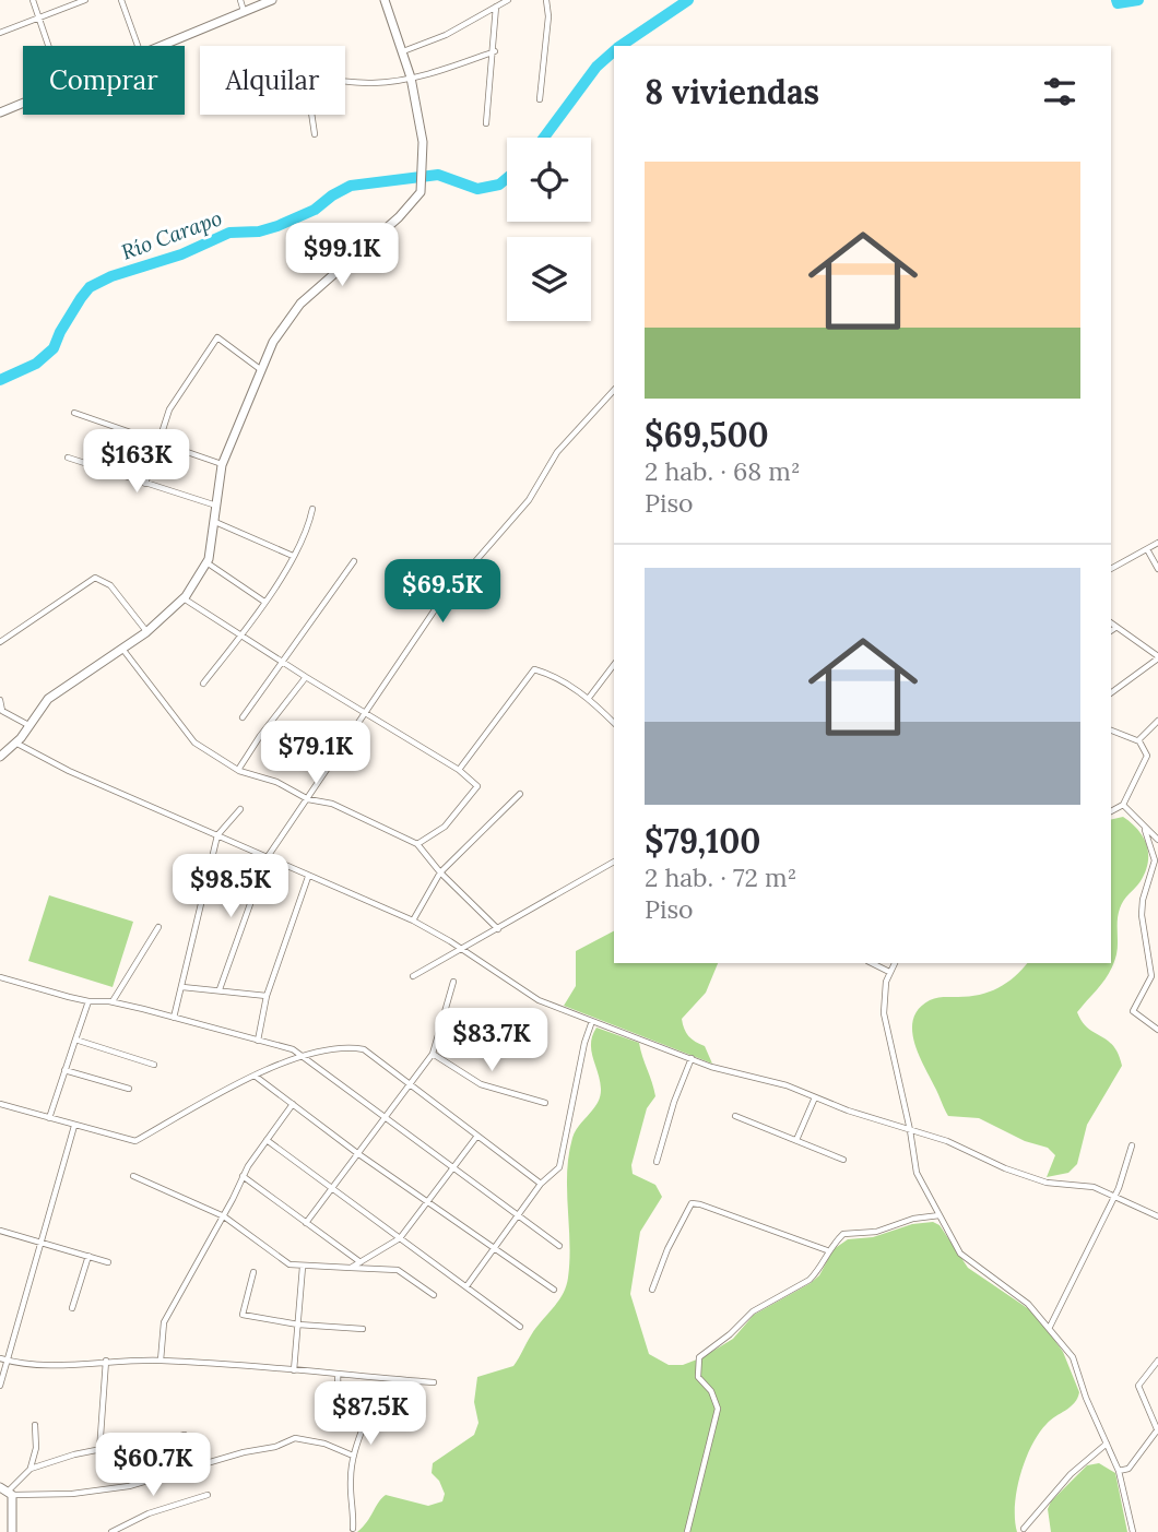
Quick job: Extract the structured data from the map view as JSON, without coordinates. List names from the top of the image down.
{
  "water": ["Río Carapo"],
  "page": {
    "chip": ["Comprar", "Alquilar"],
    "heading": "8 viviendas",
    "list": [
      {
        "name": "$69,500",
        "note": "2 hab. · 68 m² · Piso"
      },
      {
        "name": "$79,100",
        "note": "2 hab. · 72 m² · Piso"
      }
    ],
    "price": [
      "$99.1K",
      "$163K",
      "$69.5K",
      "$79.1K",
      "$98.5K",
      "$83.7K",
      "$87.5K",
      "$60.7K"
    ]
  }
}
